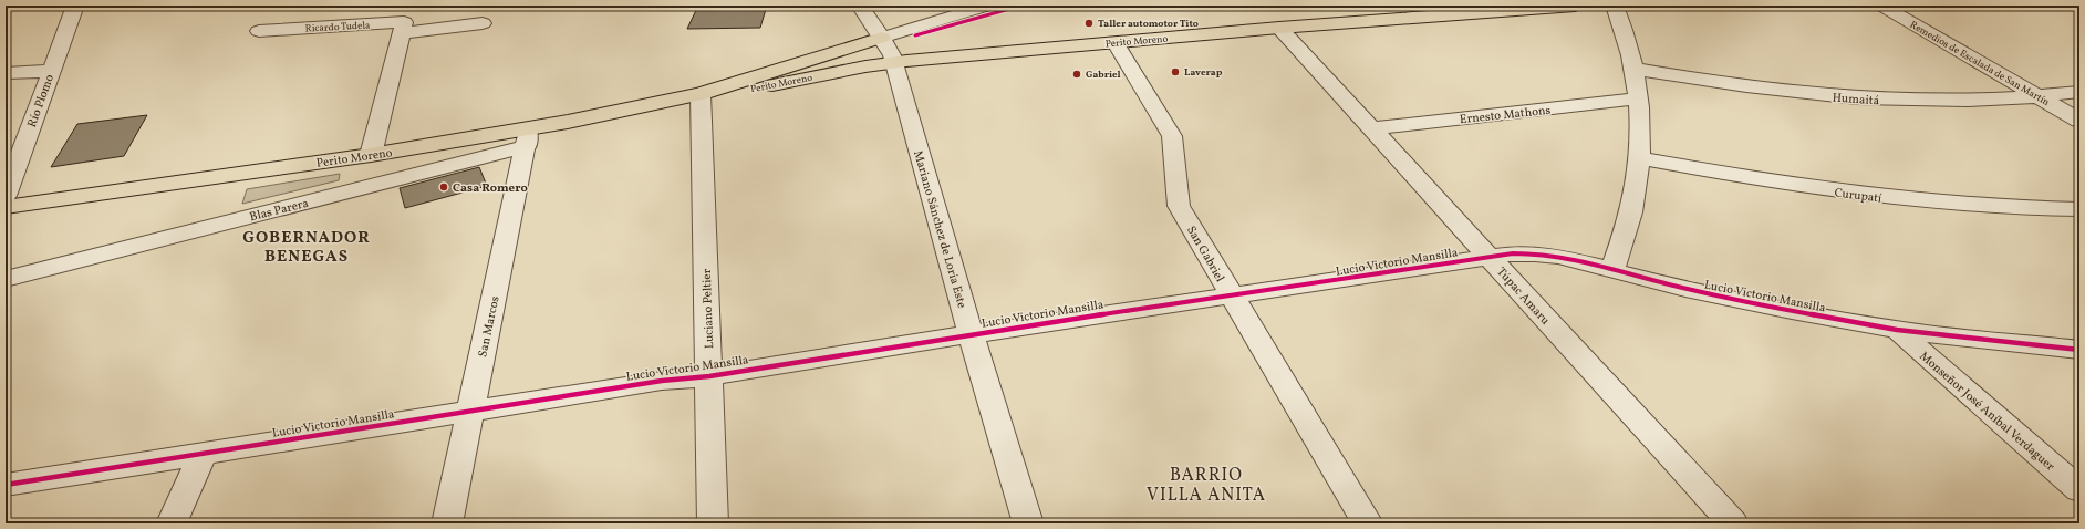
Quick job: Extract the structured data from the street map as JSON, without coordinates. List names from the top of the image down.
{
  "streets": {
    "main road": ["Perito Moreno"],
    "street": [
      "Ricardo Tudela",
      "Remedios de Escalada de San Martín",
      "Humaitá",
      "Río Plomo",
      "Ernesto Mathons",
      "Curupatí",
      "Blas Parera",
      "Mariano Sánchez de Loria Este",
      "San Gabriel",
      "Lucio Victorio Mansilla",
      "Túpac Amaru",
      "Luciano Peltier",
      "San Marcos",
      "Monseñor José Aníbal Verdaguer"
    ]
  },
  "crossings": [
    ["Perito Moreno", "Blas Parera"],
    ["Perito Moreno", "Mariano Sánchez de Loria Este"],
    ["Perito Moreno", "San Gabriel"],
    ["Perito Moreno", "Túpac Amaru"],
    ["Perito Moreno", "Luciano Peltier"],
    ["Perito Moreno", "San Marcos"],
    ["Remedios de Escalada de San Martín", "Humaitá"],
    ["Ernesto Mathons", "Túpac Amaru"],
    ["Blas Parera", "San Marcos"],
    ["Mariano Sánchez de Loria Este", "Lucio Victorio Mansilla"],
    ["San Gabriel", "Lucio Victorio Mansilla"],
    ["Lucio Victorio Mansilla", "Túpac Amaru"],
    ["Lucio Victorio Mansilla", "Luciano Peltier"],
    ["Lucio Victorio Mansilla", "San Marcos"],
    ["Lucio Victorio Mansilla", "Monseñor José Aníbal Verdaguer"]
  ],
  "districts": ["GOBERNADOR BENEGAS", "BARRIO VILLA ANITA"],
  "places": [
    "Taller automotor Tito",
    "Laverap",
    "Gabriel",
    "Casa Romero"
  ]
}
